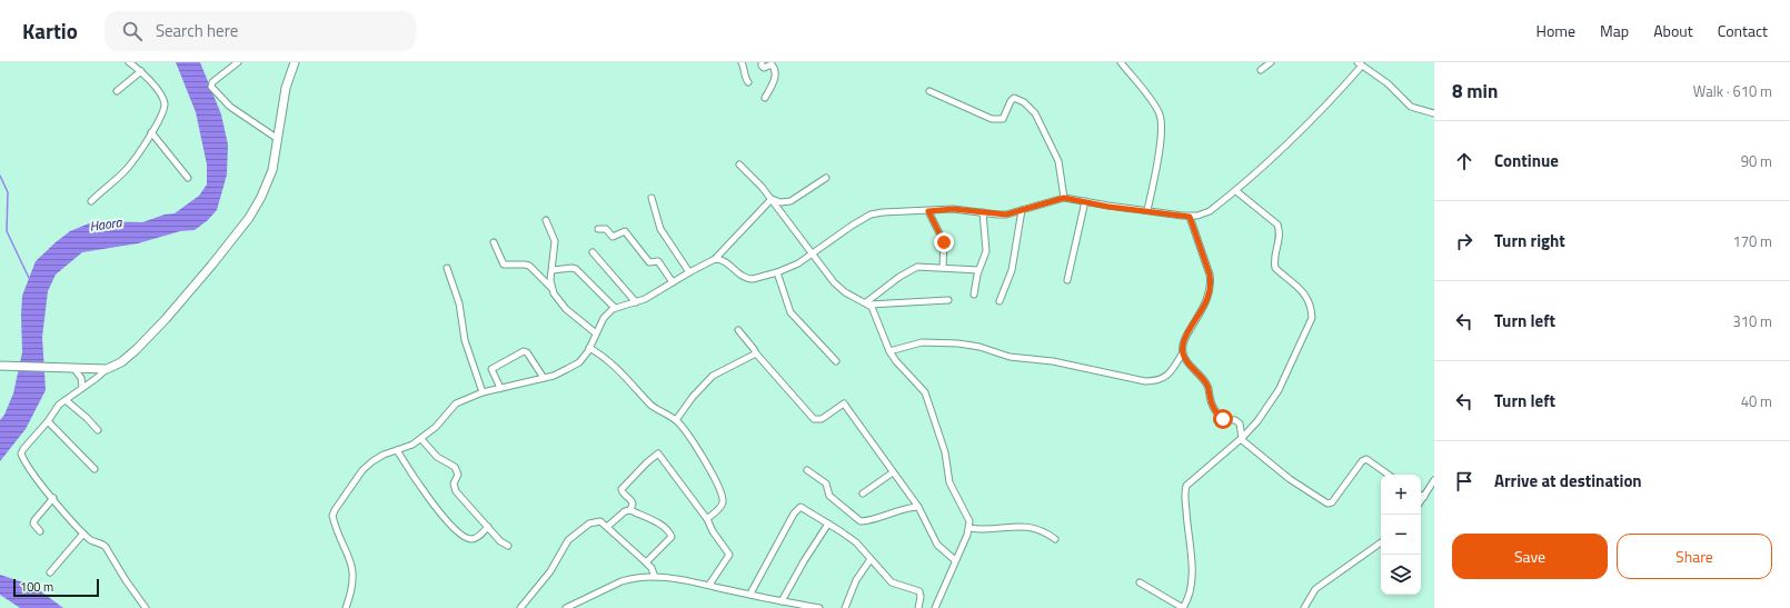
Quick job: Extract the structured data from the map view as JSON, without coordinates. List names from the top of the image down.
{
  "water": ["Haora"],
  "scale_bar": "100 m",
  "page": {
    "header": "Kartio",
    "search": "Search here",
    "nav": [
      "Home",
      "Map",
      "About",
      "Contact"
    ],
    "heading": ["8 min", "Walk · 610 m"],
    "list": [
      ["Continue", "90 m"],
      ["Turn right", "170 m"],
      ["Turn left", "310 m"],
      ["Turn left", "40 m"],
      "Arrive at destination"
    ],
    "map_buttons": ["+", "−"],
    "buttons": ["Save", "Share"],
    "scale": "100 m"
  }
}
